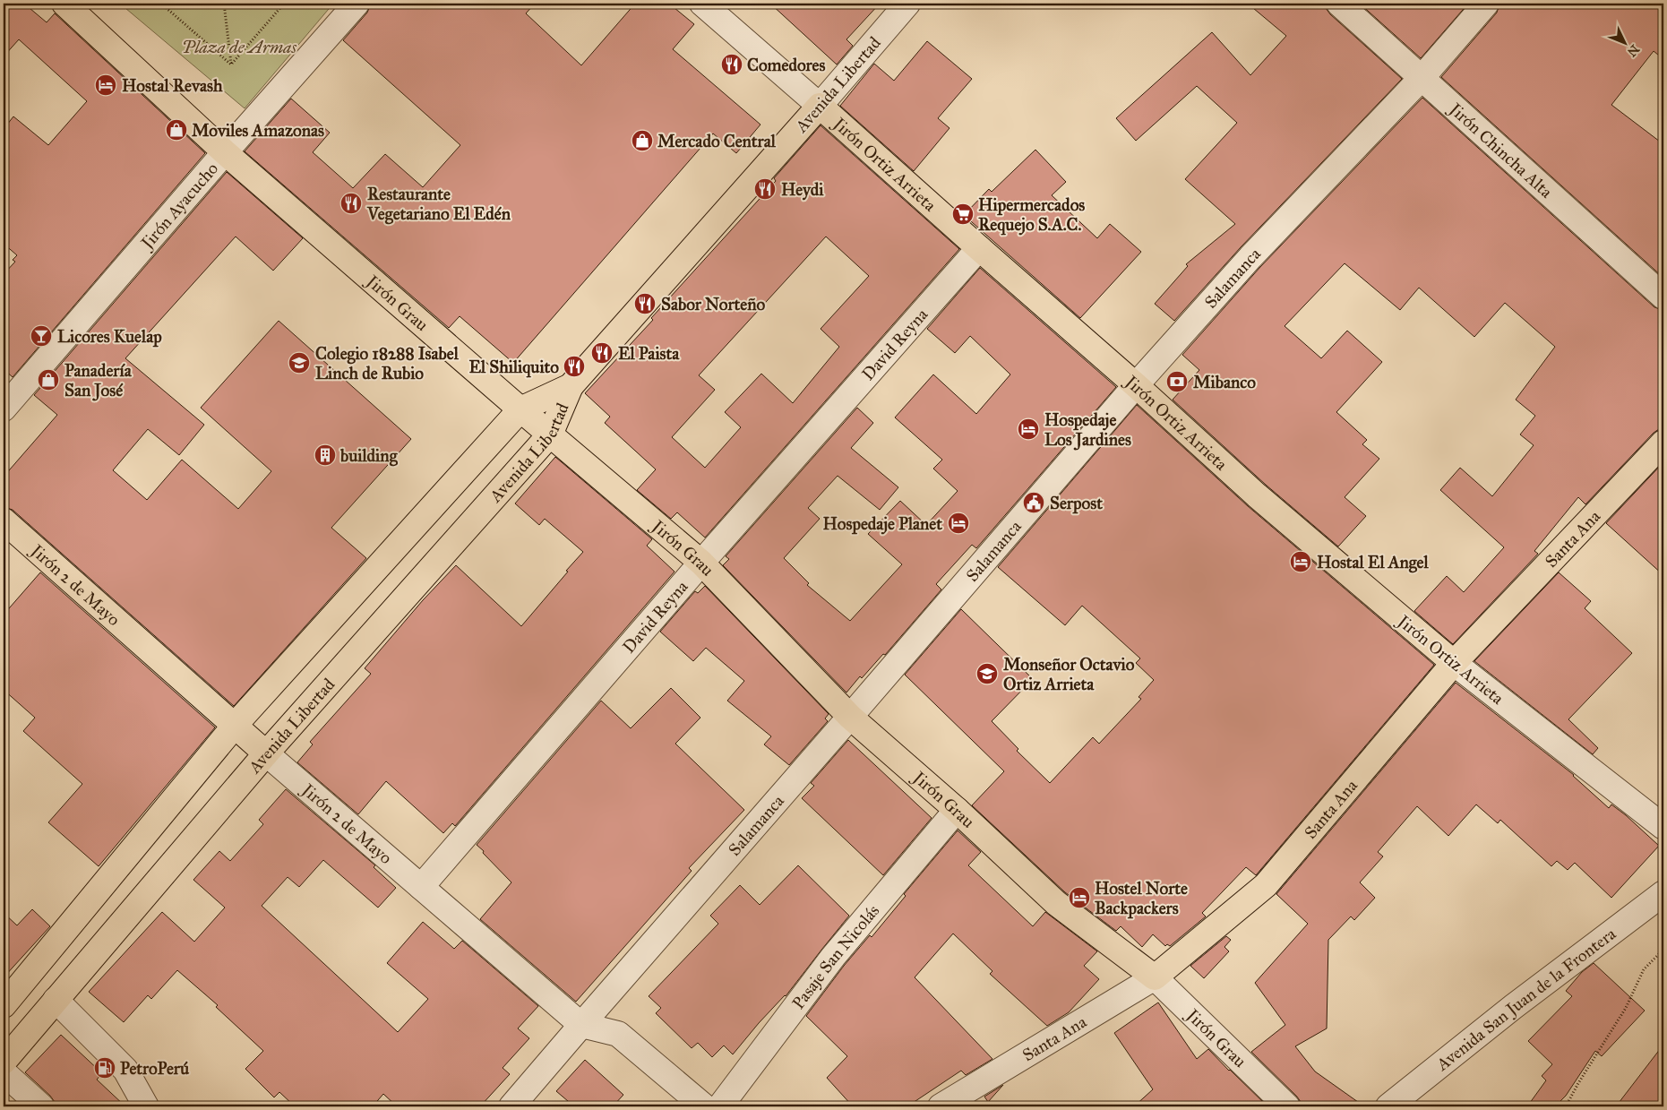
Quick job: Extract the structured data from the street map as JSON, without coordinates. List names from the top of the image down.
{
  "streets": {
    "main road": [
      "Avenida Libertad",
      "Jirón Ortiz Arrieta",
      "Jirón Grau",
      "Santa Ana",
      "Jirón 2 de Mayo"
    ],
    "street": [
      "Jirón Chincha Alta",
      "Jirón Ayacucho",
      "Salamanca",
      "David Reyna",
      "Pasaje San Nicolás",
      "Avenida San Juan de la Frontera"
    ]
  },
  "crossings": [
    ["Avenida Libertad", "Jirón Ortiz Arrieta"],
    ["Avenida Libertad", "Jirón Grau"],
    ["Avenida Libertad", "Jirón 2 de Mayo"],
    ["Jirón Chincha Alta", "Salamanca"],
    ["Jirón Ortiz Arrieta", "Salamanca"],
    ["Jirón Ortiz Arrieta", "David Reyna"],
    ["Jirón Ortiz Arrieta", "Santa Ana"],
    ["Jirón Ayacucho", "Jirón Grau"],
    ["Salamanca", "Jirón Grau"],
    ["Salamanca", "Jirón 2 de Mayo"],
    ["Jirón Grau", "David Reyna"],
    ["Jirón Grau", "Santa Ana"],
    ["Jirón Grau", "Pasaje San Nicolás"],
    ["David Reyna", "Jirón 2 de Mayo"]
  ],
  "parks": ["Plaza de Armas"],
  "places": {
    "restaurant": [
      "Comedores",
      "Heydi",
      "Restaurante Vegetariano El Edén",
      "Sabor Norteño",
      "El Paista",
      "El Shiliquito"
    ],
    "hotel": [
      "Hostal Revash",
      "Hospedaje Los Jardines",
      "Hospedaje Planet",
      "Hostal El Angel",
      "Hostel Norte Backpackers"
    ],
    "shop": ["Moviles Amazonas", "Mercado Central", "Panadería San José"],
    "supermarket": ["Hipermercados Requejo S.A.C."],
    "bar": ["Licores Kuelap"],
    "school or university": ["Colegio 18288 Isabel Linch de Rubio", "Monseñor Octavio Ortiz Arrieta"],
    "bank": ["Mibanco"],
    "building": ["building"],
    "public building": ["Serpost"],
    "fuel station": ["PetroPerú"]
  },
  "north": "bottom right"
}
